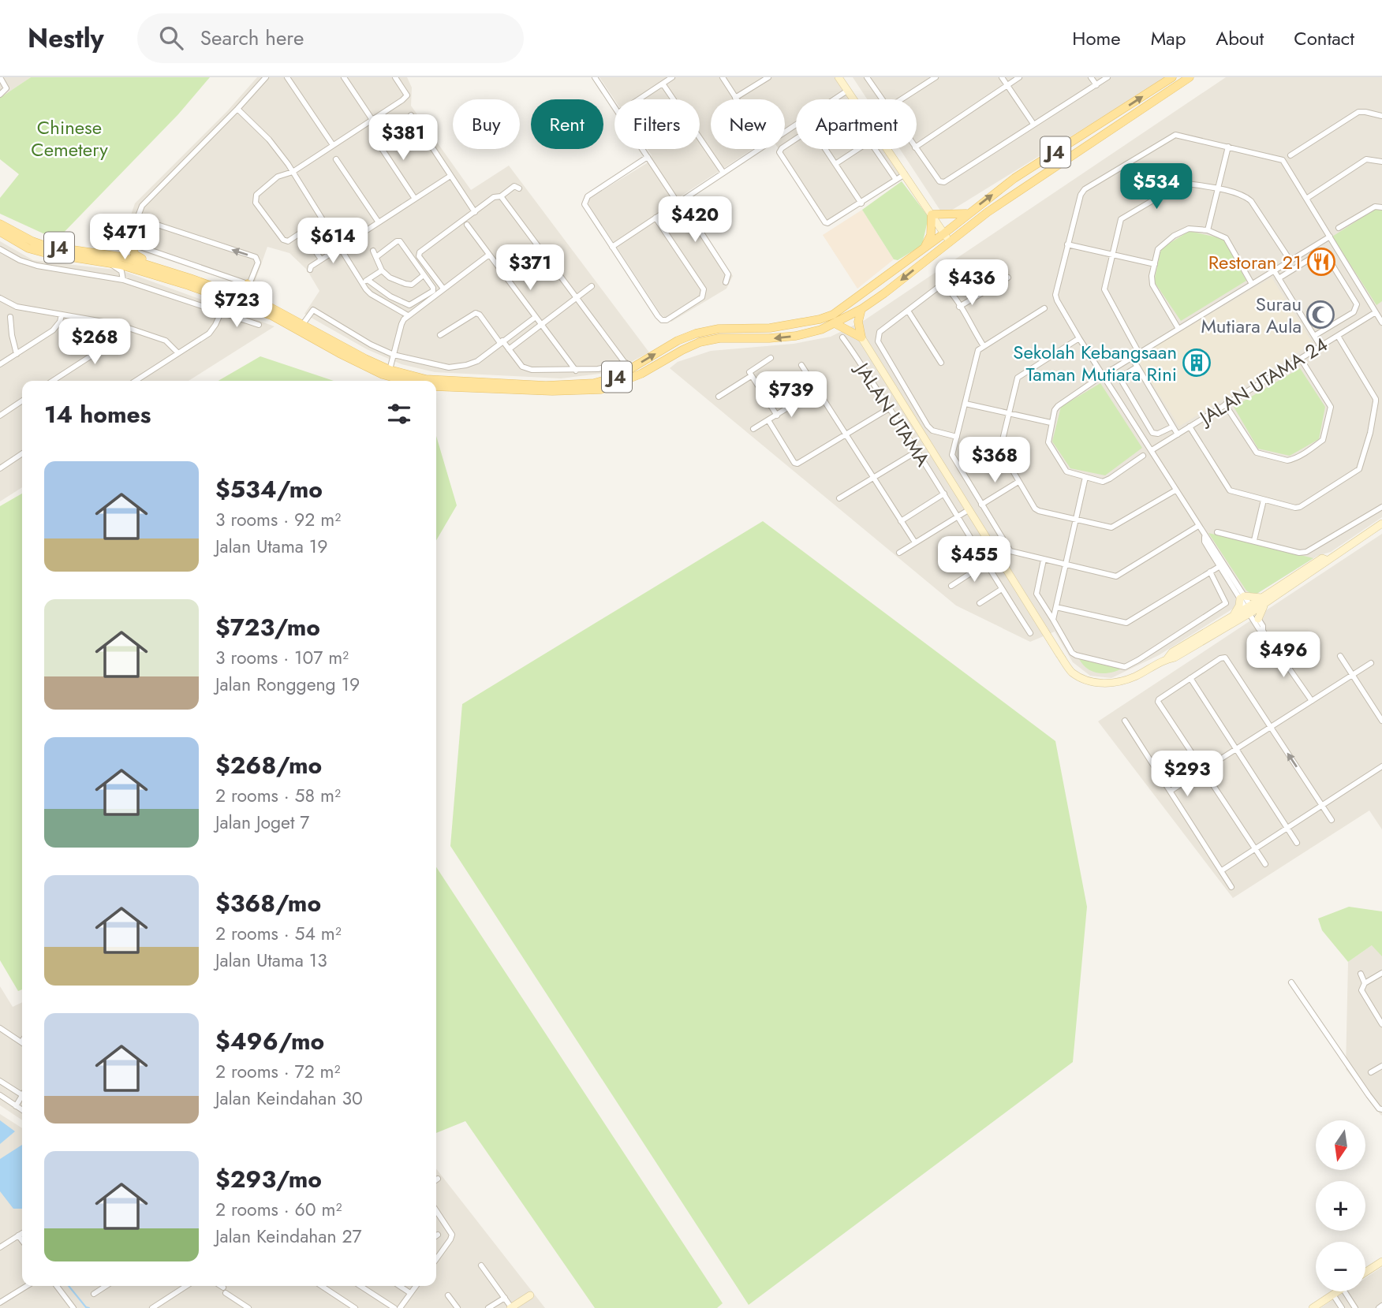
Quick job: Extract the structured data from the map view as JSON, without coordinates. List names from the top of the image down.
{
  "streets": {
    "main road": ["J4"],
    "street": ["JALAN UTAMA 24", "JALAN UTAMA"]
  },
  "parks": ["Chinese Cemetery"],
  "places": {
    "restaurant": ["Restoran 21"],
    "mosque": ["Surau Mutiara Aula"],
    "building": ["Sekolah Kebangsaan Taman Mutiara Rini"]
  },
  "north": "bottom",
  "page": {
    "header": "Nestly",
    "search": "Search here",
    "nav": [
      "Home",
      "Map",
      "About",
      "Contact"
    ],
    "chip": [
      "Buy",
      "Rent",
      "Filters",
      "New",
      "Apartment"
    ],
    "price": [
      "$381",
      "$534",
      "$420",
      "$471",
      "$614",
      "$371",
      "$436",
      "$723",
      "$268",
      "$739",
      "$368",
      "$455",
      "$496",
      "$293"
    ],
    "heading": "14 homes",
    "list": [
      {
        "name": "$534/mo",
        "note": "3 rooms · 92 m² · Jalan Utama 19"
      },
      {
        "name": "$723/mo",
        "note": "3 rooms · 107 m² · Jalan Ronggeng 19"
      },
      {
        "name": "$268/mo",
        "note": "2 rooms · 58 m² · Jalan Joget 7"
      },
      {
        "name": "$368/mo",
        "note": "2 rooms · 54 m² · Jalan Utama 13"
      },
      {
        "name": "$496/mo",
        "note": "2 rooms · 72 m² · Jalan Keindahan 30"
      },
      {
        "name": "$293/mo",
        "note": "2 rooms · 60 m² · Jalan Keindahan 27"
      }
    ],
    "map_buttons": ["+", "−"]
  }
}
